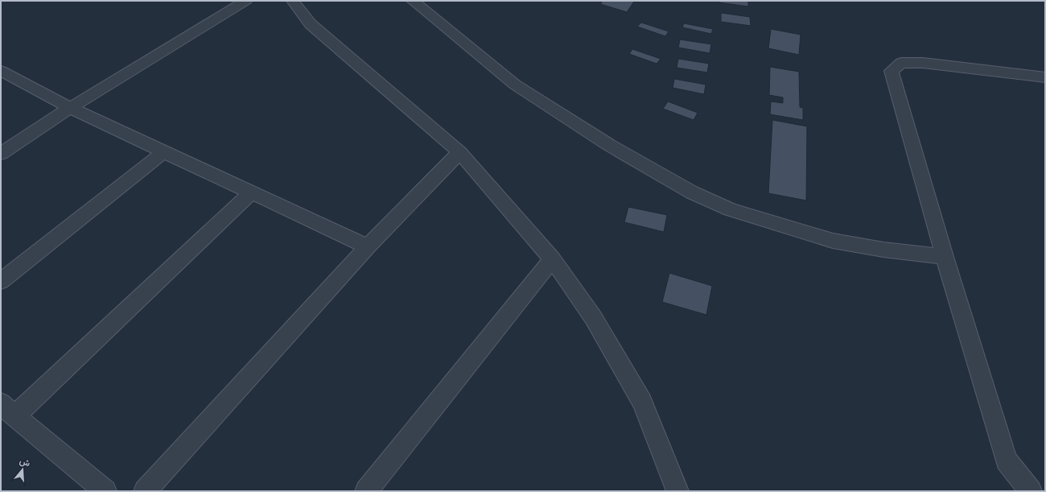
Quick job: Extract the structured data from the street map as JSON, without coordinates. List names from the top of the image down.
{
  "north": "top"
}
